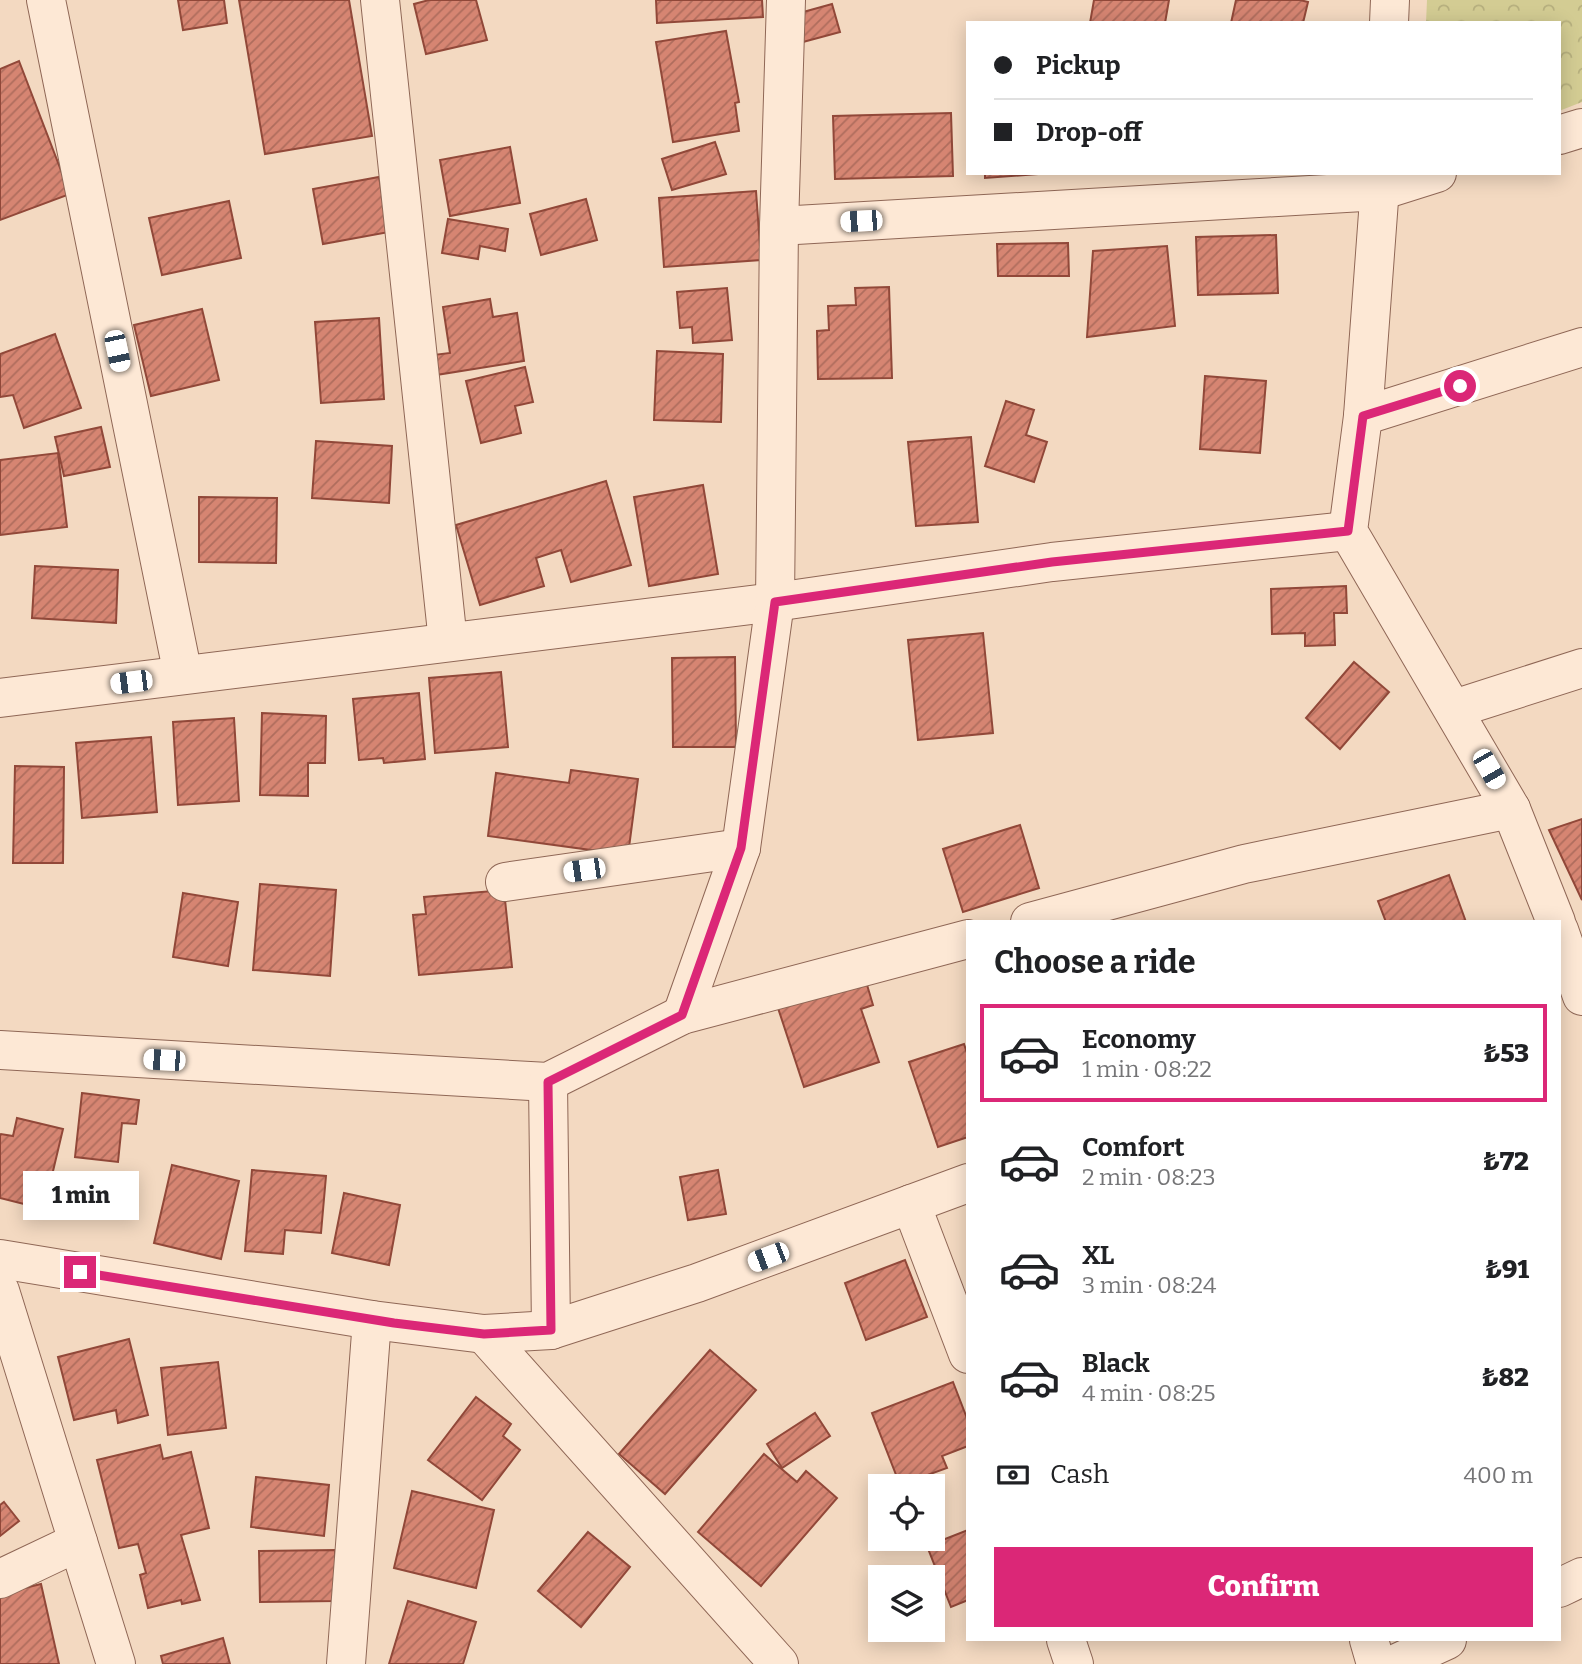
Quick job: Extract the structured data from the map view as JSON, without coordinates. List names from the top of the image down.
{
  "page": {
    "banner": ["Pickup", "Drop-off"],
    "heading": "Choose a ride",
    "list": [
      {
        "name": "Economy",
        "note": "1 min · 08:22",
        "value": "₺53"
      },
      {
        "name": "Comfort",
        "note": "2 min · 08:23",
        "value": "₺72"
      },
      {
        "name": "XL",
        "note": "3 min · 08:24",
        "value": "₺91"
      },
      {
        "name": "Black",
        "note": "4 min · 08:25",
        "value": "₺82"
      }
    ],
    "bubble": "1 min",
    "pay": ["Cash", "400 m"],
    "buttons": "Confirm"
  }
}
